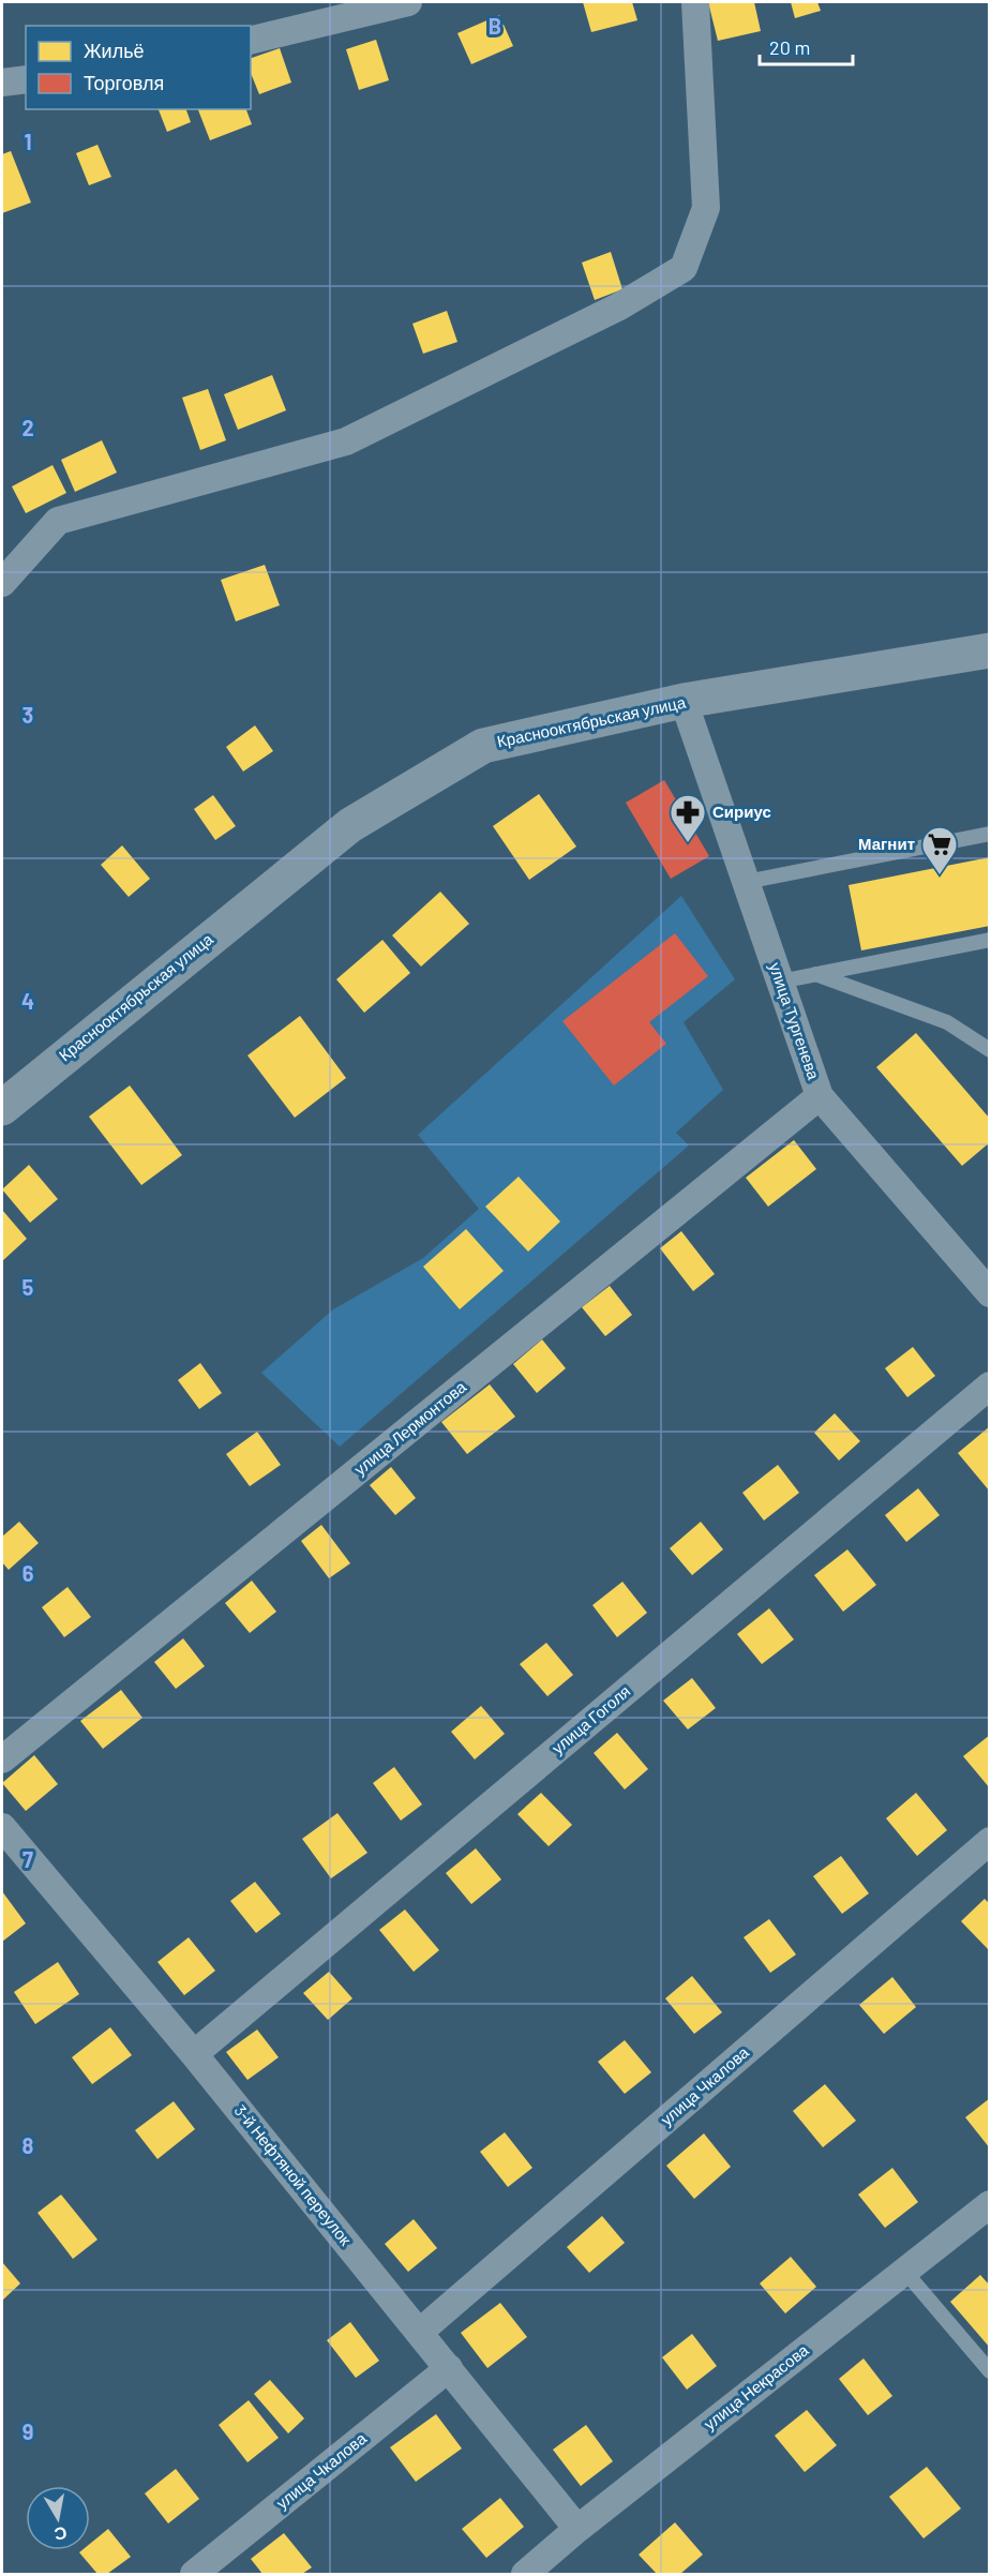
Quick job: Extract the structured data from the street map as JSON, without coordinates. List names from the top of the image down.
{
  "streets": {
    "street": [
      "Краснооктябрьская улица",
      "улица Тургенева",
      "улица Лермонтова",
      "улица Гоголя",
      "улица Чкалова",
      "3-й Нефтяной переулок",
      "улица Некрасова"
    ]
  },
  "crossings": [
    ["Краснооктябрьская улица", "улица Тургенева"],
    ["улица Тургенева", "улица Лермонтова"],
    ["улица Гоголя", "3-й Нефтяной переулок"],
    ["улица Чкалова", "3-й Нефтяной переулок"],
    ["3-й Нефтяной переулок", "улица Некрасова"]
  ],
  "places": {
    "pharmacy": ["Сириус"],
    "supermarket": ["Магнит"]
  },
  "legend": ["Жильё", "Торговля"],
  "scale_bar": "20 m",
  "north": "bottom",
  "grid": {
    "columns": ["B"],
    "rows": [
      "1",
      "2",
      "3",
      "4",
      "5",
      "6",
      "7",
      "8",
      "9"
    ]
  }
}
